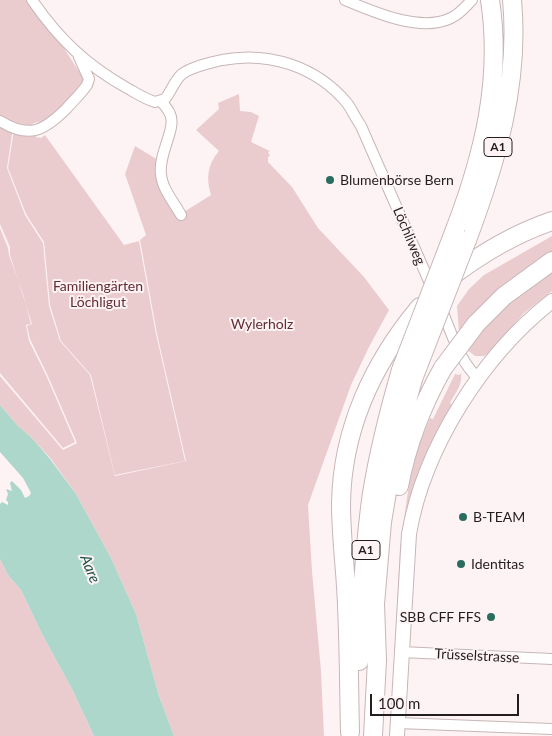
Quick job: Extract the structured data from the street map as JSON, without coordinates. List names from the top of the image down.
{
  "streets": {
    "highway": ["A1"],
    "street": ["Löchliweg", "Trüsselstrasse"]
  },
  "water": ["Aare"],
  "parks": ["Familiengärten Löchligut", "Wylerholz"],
  "places": [
    "Blumenbörse Bern",
    "B-TEAM",
    "Identitas",
    "SBB CFF FFS"
  ],
  "scale_bar": "100 m"
}
